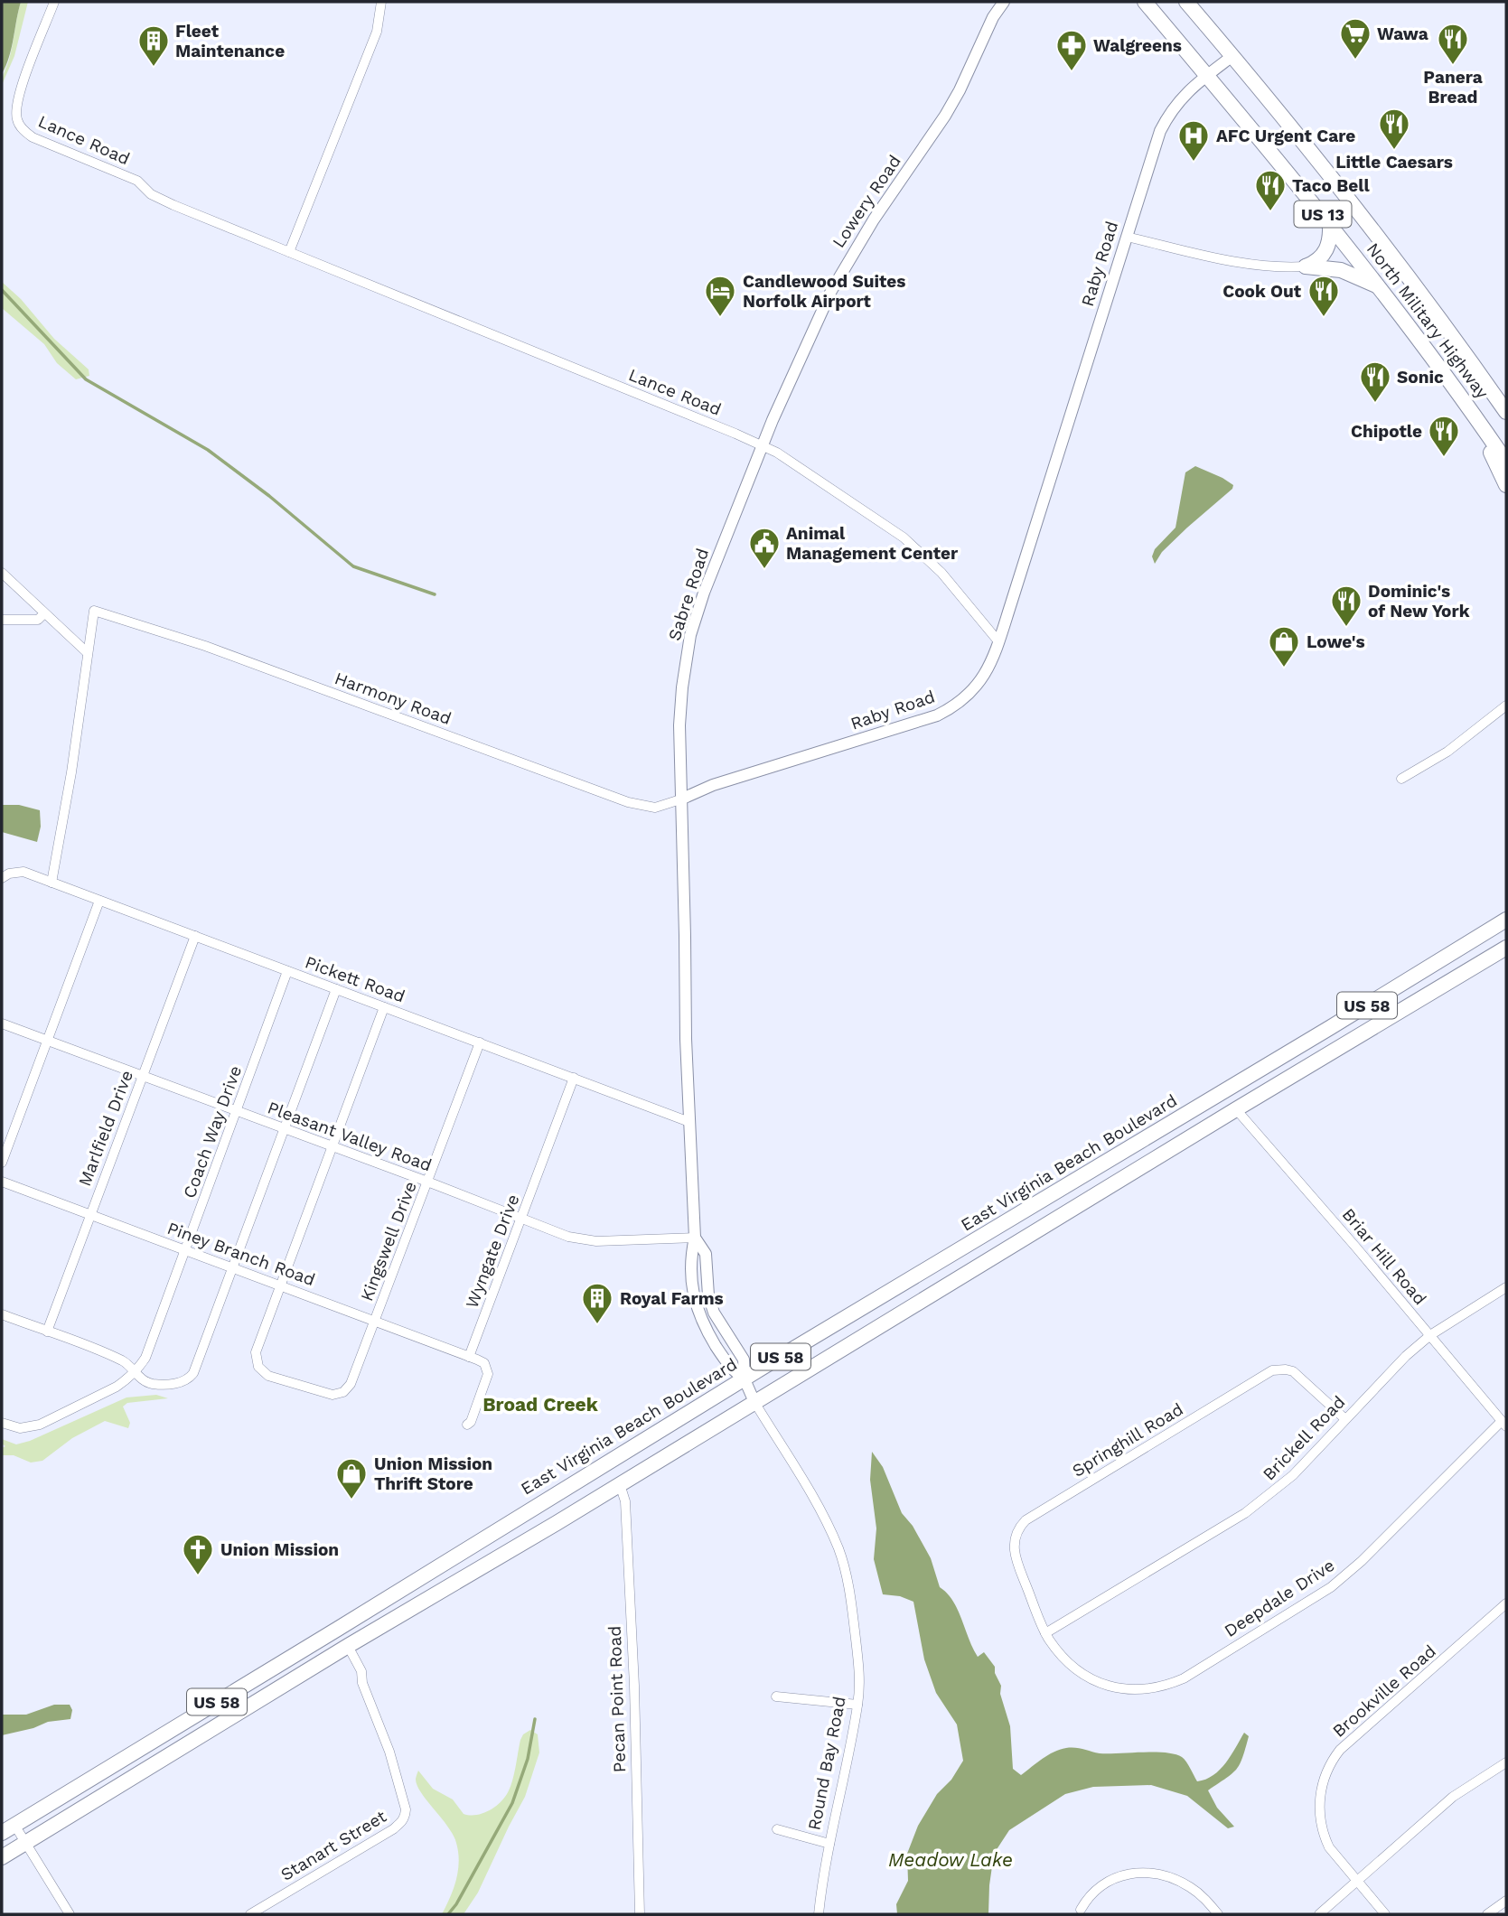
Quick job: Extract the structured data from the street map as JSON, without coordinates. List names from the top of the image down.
{
  "streets": {
    "main road": [
      "US 13",
      "North Military Highway",
      "US 58",
      "East Virginia Beach Boulevard"
    ],
    "street": [
      "Lance Road",
      "Lowery Road",
      "Raby Road",
      "Sabre Road",
      "Harmony Road",
      "Pickett Road",
      "Marlfield Drive",
      "Coach Way Drive",
      "Pleasant Valley Road",
      "Kingswell Drive",
      "Wyngate Drive",
      "Piney Branch Road",
      "Briar Hill Road",
      "Brickell Road",
      "Springhill Road",
      "Deepdale Drive",
      "Brookville Road",
      "Pecan Point Road",
      "Round Bay Road",
      "Stanart Street"
    ]
  },
  "crossings": [
    ["Lance Road", "Lowery Road"],
    ["Lance Road", "Raby Road"],
    ["Lance Road", "Sabre Road"],
    ["Lowery Road", "Sabre Road"],
    ["Raby Road", "North Military Highway"],
    ["Raby Road", "Sabre Road"],
    ["Raby Road", "Harmony Road"],
    ["Sabre Road", "Harmony Road"],
    ["Pickett Road", "Marlfield Drive"],
    ["Pickett Road", "Coach Way Drive"],
    ["Pickett Road", "Kingswell Drive"],
    ["Pickett Road", "Wyngate Drive"],
    ["US 58", "Briar Hill Road"],
    ["US 58", "Pecan Point Road"],
    ["US 58", "Round Bay Road"],
    ["US 58", "Stanart Street"],
    ["Marlfield Drive", "Pleasant Valley Road"],
    ["Marlfield Drive", "Piney Branch Road"],
    ["Coach Way Drive", "Pleasant Valley Road"],
    ["Coach Way Drive", "Piney Branch Road"],
    ["Pleasant Valley Road", "Kingswell Drive"],
    ["Pleasant Valley Road", "Wyngate Drive"],
    ["East Virginia Beach Boulevard", "Round Bay Road"],
    ["Kingswell Drive", "Piney Branch Road"],
    ["Wyngate Drive", "Piney Branch Road"],
    ["Briar Hill Road", "Brickell Road"],
    ["Briar Hill Road", "Deepdale Drive"],
    ["Brickell Road", "Springhill Road"],
    ["Brickell Road", "Deepdale Drive"],
    ["Springhill Road", "Deepdale Drive"]
  ],
  "districts": ["Broad Creek"],
  "water": ["Meadow Lake"],
  "places": {
    "supermarket": ["Wawa"],
    "restaurant": [
      "Panera Bread",
      "Little Caesars",
      "Taco Bell",
      "Cook Out",
      "Sonic",
      "Chipotle",
      "Dominic's of New York"
    ],
    "building": ["Fleet Maintenance", "Royal Farms"],
    "pharmacy": ["Walgreens"],
    "hospital": ["AFC Urgent Care"],
    "hotel": ["Candlewood Suites Norfolk Airport"],
    "public building": ["Animal Management Center"],
    "shop": ["Lowe's", "Union Mission Thrift Store"],
    "church": ["Union Mission"]
  }
}
